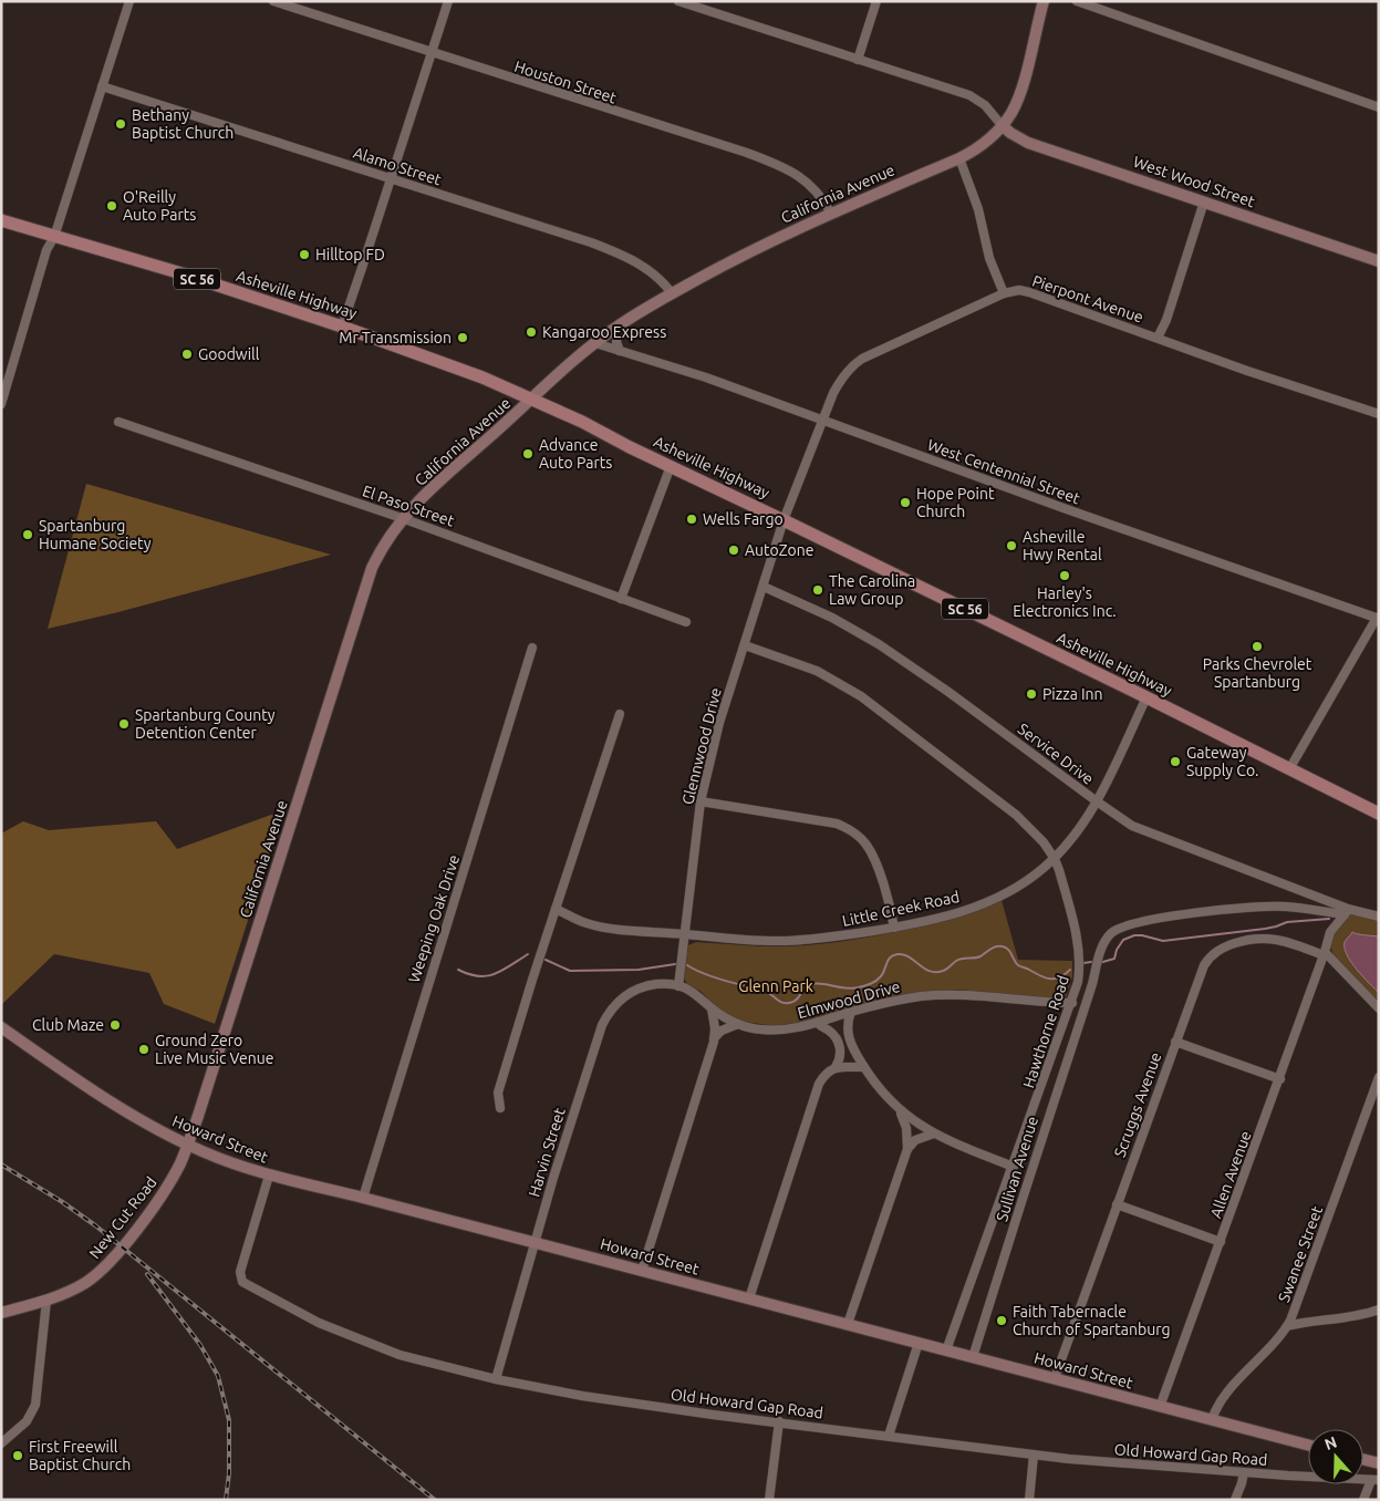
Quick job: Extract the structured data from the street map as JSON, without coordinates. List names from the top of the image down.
{
  "streets": {
    "main road": ["SC 56", "Asheville Highway"],
    "street": [
      "Houston Street",
      "Alamo Street",
      "West Wood Street",
      "California Avenue",
      "Pierpont Avenue",
      "West Centennial Street",
      "El Paso Street",
      "Glennwood Drive",
      "Service Drive",
      "Little Creek Road",
      "Weeping Oak Drive",
      "Elmwood Drive",
      "Hawthorne Road",
      "Scruggs Avenue",
      "Howard Street",
      "Harvin Street",
      "Sullivan Avenue",
      "Allen Avenue",
      "New Cut Road",
      "Swanee Street",
      "Old Howard Gap Road"
    ]
  },
  "crossings": [
    ["Houston Street", "California Avenue"],
    ["Alamo Street", "California Avenue"],
    ["West Wood Street", "California Avenue"],
    ["California Avenue", "Asheville Highway"],
    ["California Avenue", "West Centennial Street"],
    ["California Avenue", "El Paso Street"],
    ["California Avenue", "Howard Street"],
    ["California Avenue", "New Cut Road"],
    ["Asheville Highway", "Pierpont Avenue"],
    ["Asheville Highway", "Glennwood Drive"],
    ["Asheville Highway", "Little Creek Road"],
    ["Pierpont Avenue", "West Centennial Street"],
    ["Pierpont Avenue", "Glennwood Drive"],
    ["Glennwood Drive", "Service Drive"],
    ["Glennwood Drive", "Little Creek Road"],
    ["Glennwood Drive", "Elmwood Drive"],
    ["Glennwood Drive", "Hawthorne Road"],
    ["Glennwood Drive", "Harvin Street"],
    ["Service Drive", "Little Creek Road"],
    ["Service Drive", "Sullivan Avenue"],
    ["Service Drive", "Allen Avenue"],
    ["Little Creek Road", "Hawthorne Road"],
    ["Weeping Oak Drive", "Howard Street"],
    ["Elmwood Drive", "Hawthorne Road"],
    ["Elmwood Drive", "Harvin Street"],
    ["Hawthorne Road", "Howard Street"],
    ["Scruggs Avenue", "Howard Street"],
    ["Scruggs Avenue", "Allen Avenue"],
    ["Howard Street", "Harvin Street"],
    ["Howard Street", "Sullivan Avenue"],
    ["Howard Street", "Allen Avenue"],
    ["Howard Street", "New Cut Road"],
    ["Howard Street", "Swanee Street"],
    ["Howard Street", "Old Howard Gap Road"],
    ["Harvin Street", "Old Howard Gap Road"],
    ["Sullivan Avenue", "Allen Avenue"]
  ],
  "parks": ["Glenn Park"],
  "places": [
    "Bethany Baptist Church",
    "O'Reilly Auto Parts",
    "Hilltop FD",
    "Kangaroo Express",
    "Mr Transmission",
    "Goodwill",
    "Advance Auto Parts",
    "Hope Point Church",
    "Wells Fargo",
    "Spartanburg Humane Society",
    "Asheville Hwy Rental",
    "AutoZone",
    "Harley's Electronics Inc.",
    "The Carolina Law Group",
    "Parks Chevrolet Spartanburg",
    "Pizza Inn",
    "Spartanburg County Detention Center",
    "Gateway Supply Co.",
    "Club Maze",
    "Ground Zero Live Music Venue",
    "Faith Tabernacle Church of Spartanburg",
    "First Freewill Baptist Church"
  ],
  "north": "top"
}
